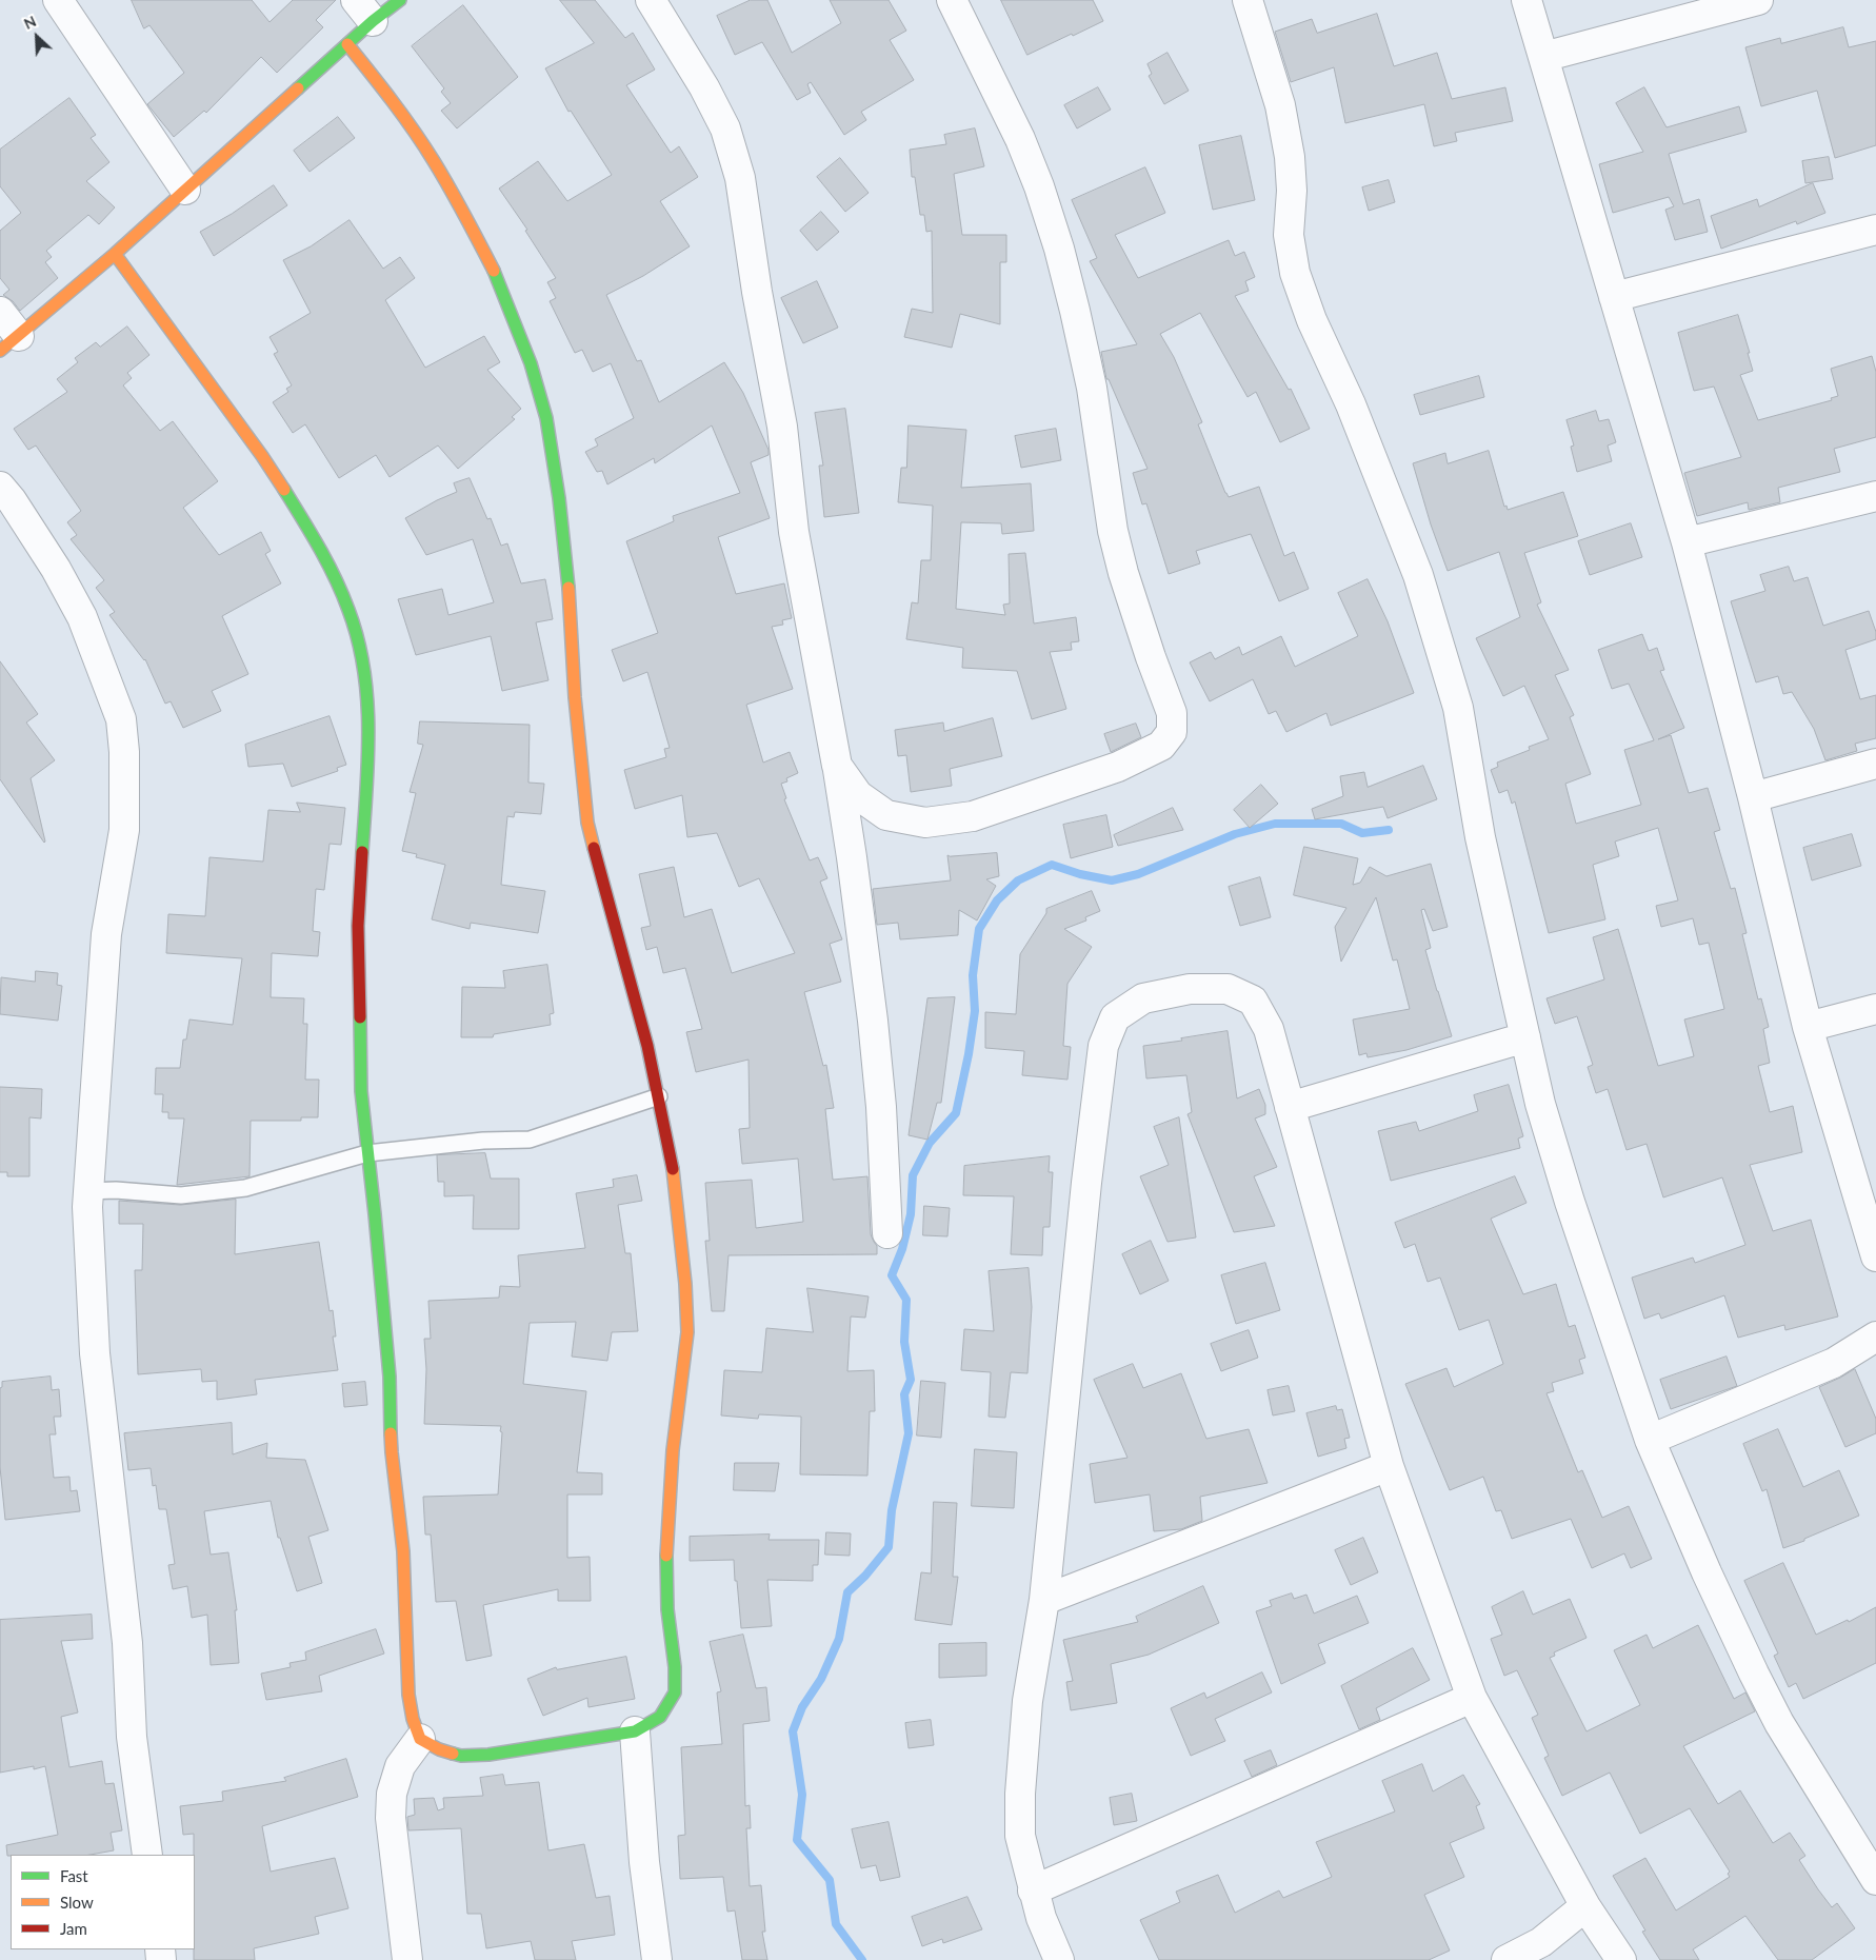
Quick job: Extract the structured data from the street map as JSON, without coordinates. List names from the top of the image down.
{
  "legend": ["Fast", "Slow", "Jam"],
  "north": "top left"
}
